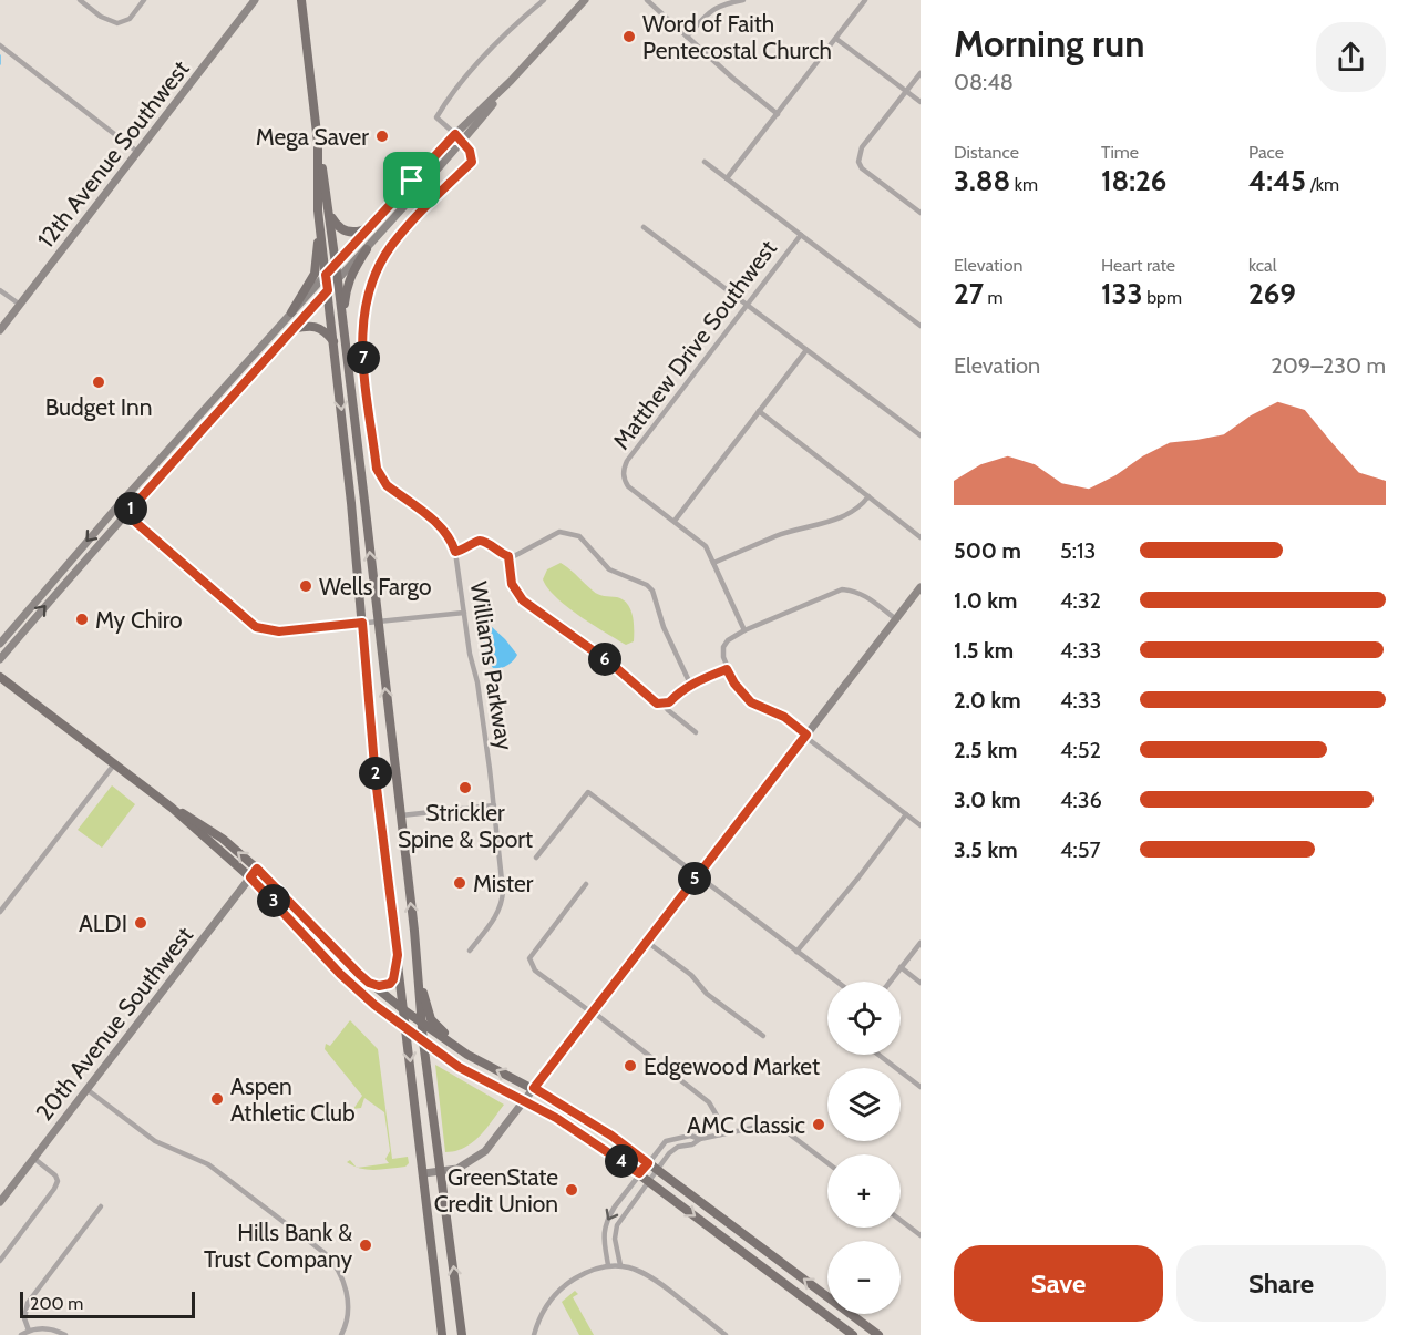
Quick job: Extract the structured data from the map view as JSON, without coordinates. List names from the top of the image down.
{
  "streets": {
    "main road": ["12th Avenue Southwest", "20th Avenue Southwest"],
    "street": ["Matthew Drive Southwest", "Williams Parkway"]
  },
  "places": [
    "Word of Faith Pentecostal Church",
    "Mega Saver",
    "Budget Inn",
    "Wells Fargo",
    "My Chiro",
    "Strickler Spine & Sport",
    "Mister",
    "ALDI",
    "Edgewood Market",
    "Aspen Athletic Club",
    "AMC Classic",
    "GreenState Credit Union",
    "Hills Bank & Trust Company"
  ],
  "scale_bar": "200 m",
  "page": {
    "heading": ["Morning run", "08:48"],
    "stats": [
      ["Distance", "3.88 km"],
      ["Time", "18:26"],
      ["Pace", "4:45 /km"],
      ["Elevation", "27 m"],
      ["Heart rate", "133 bpm"],
      ["kcal", "269"]
    ],
    "chart": ["Elevation", "209–230 m"],
    "pins": [
      "7",
      "1",
      "6",
      "2",
      "5",
      "3",
      "4"
    ],
    "list": [
      {
        "name": "500 m",
        "note": "5:13"
      },
      {
        "name": "1.0 km",
        "note": "4:32"
      },
      {
        "name": "1.5 km",
        "note": "4:33"
      },
      {
        "name": "2.0 km",
        "note": "4:33"
      },
      {
        "name": "2.5 km",
        "note": "4:52"
      },
      {
        "name": "3.0 km",
        "note": "4:36"
      },
      {
        "name": "3.5 km",
        "note": "4:57"
      }
    ],
    "map_buttons": ["+", "−"],
    "buttons": ["Save", "Share"],
    "scale": "200 m"
  }
}
